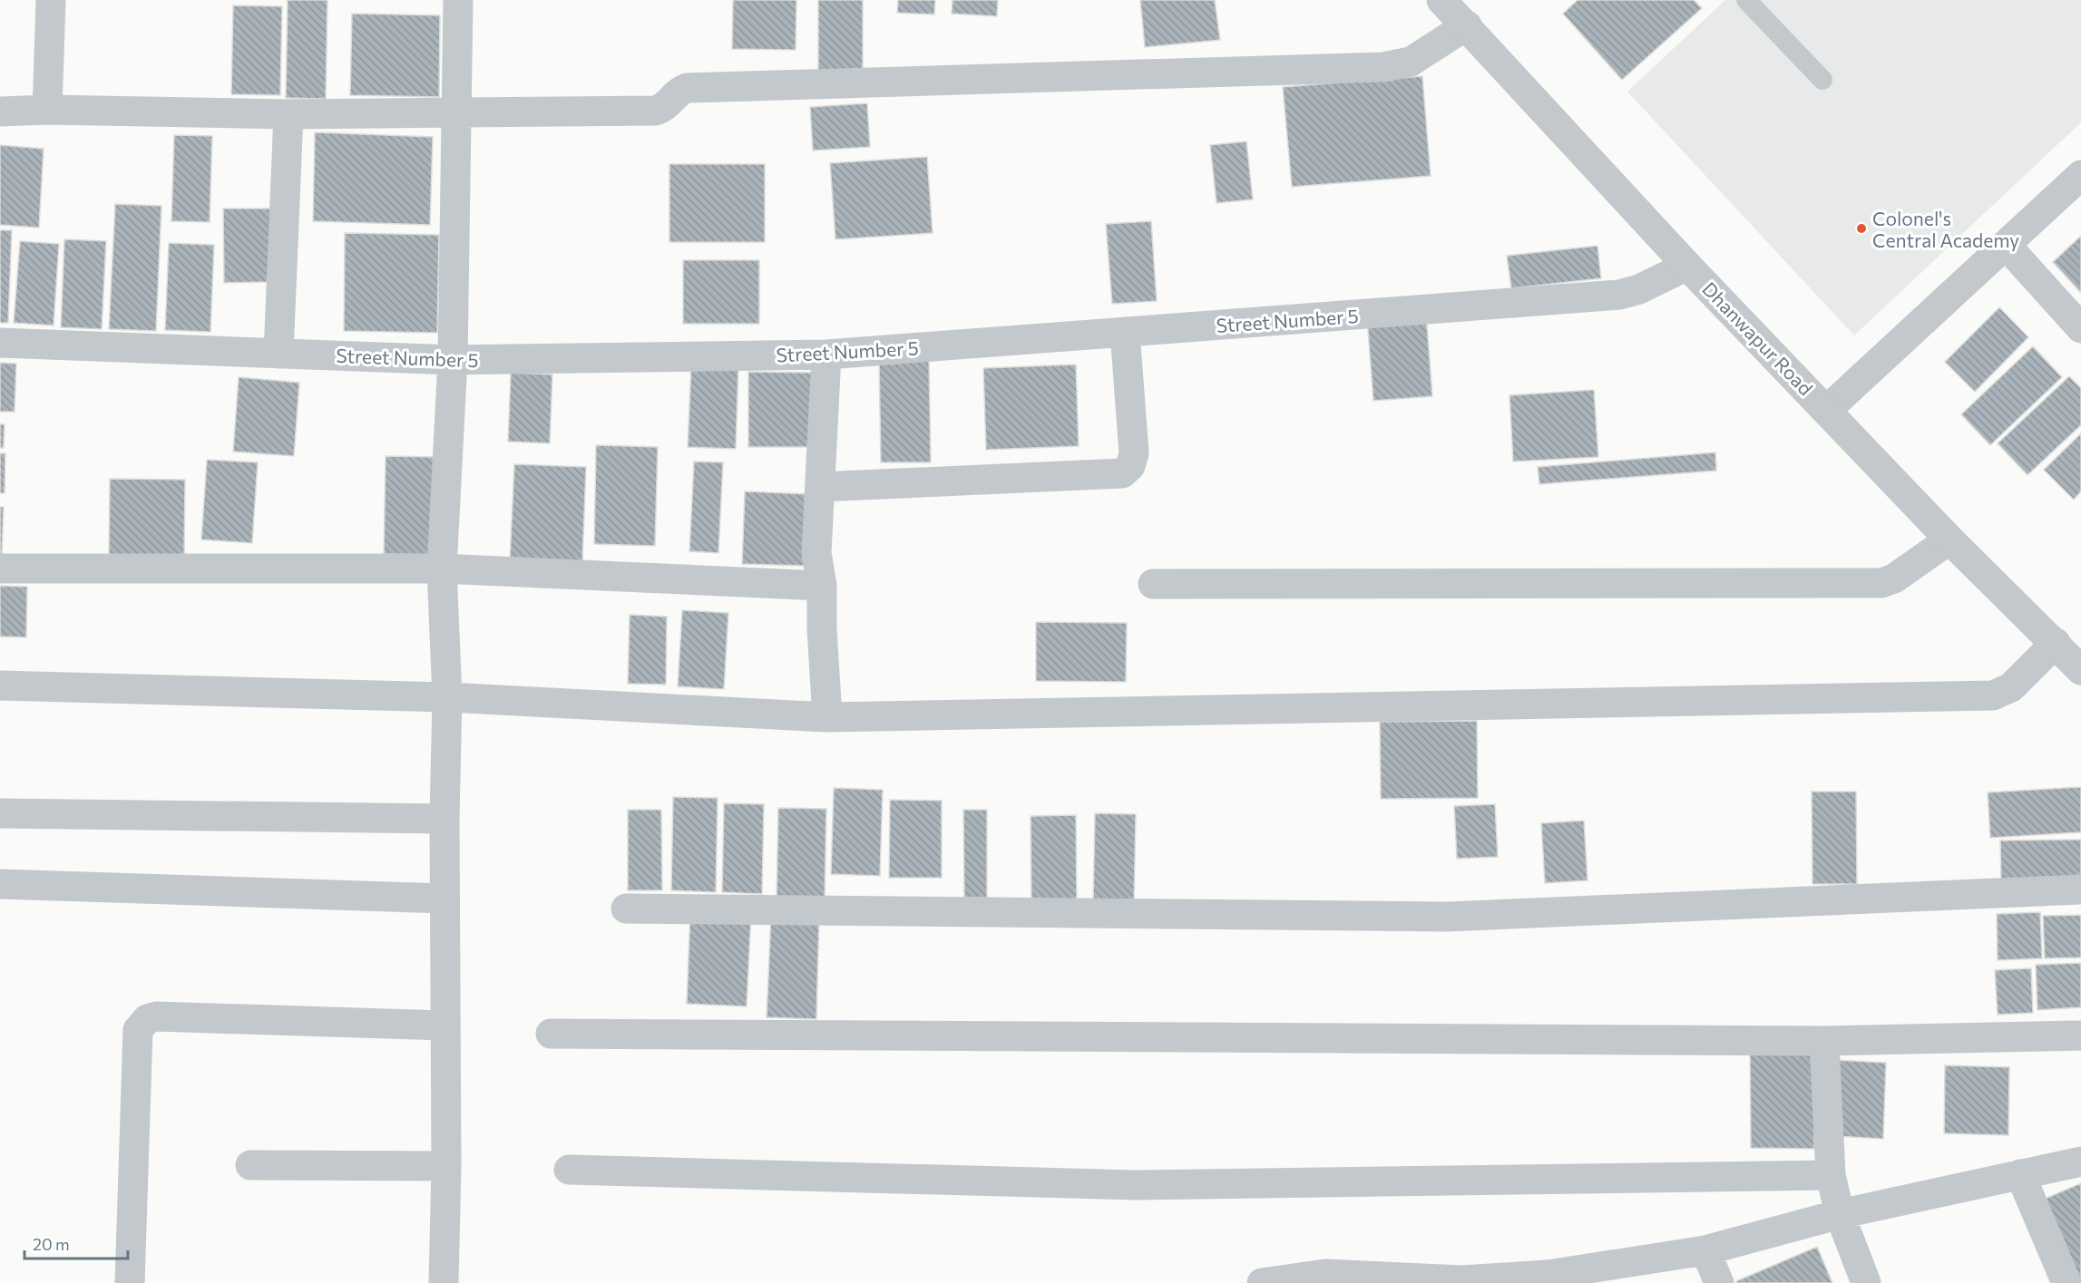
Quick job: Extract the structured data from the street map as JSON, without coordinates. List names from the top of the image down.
{
  "streets": {
    "street": ["Street Number 5", "Dhanwapur Road"]
  },
  "crossings": [
    ["Street Number 5", "Dhanwapur Road"]
  ],
  "places": ["Colonel's Central Academy"],
  "scale_bar": "20 m"
}
